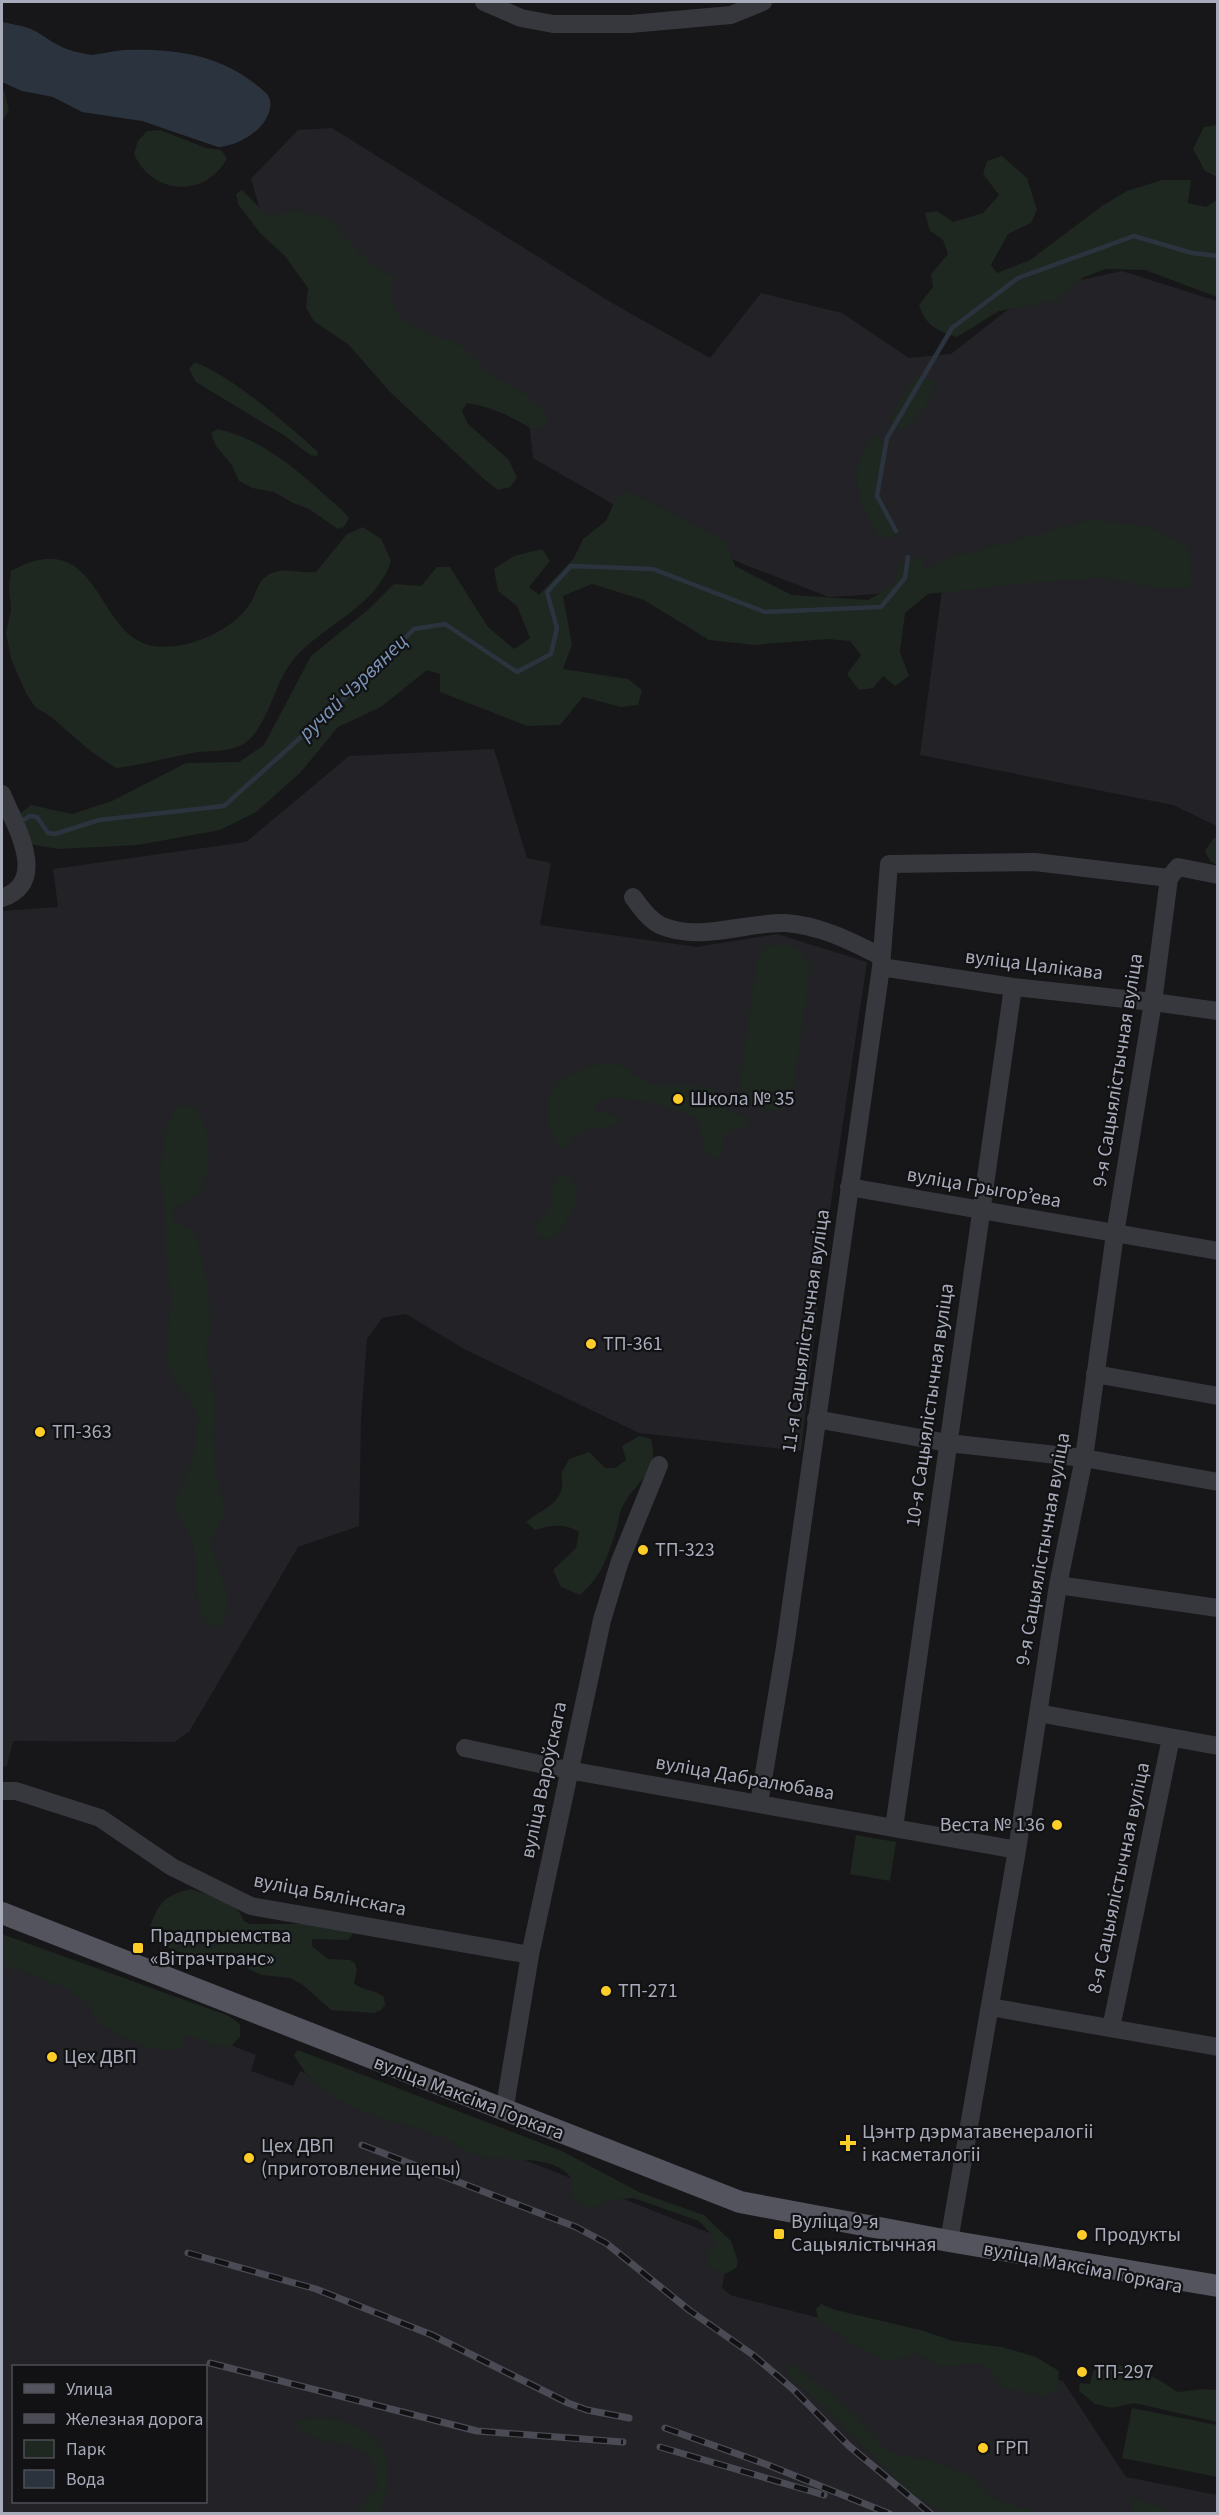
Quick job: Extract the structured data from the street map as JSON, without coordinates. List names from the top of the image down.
{
  "streets": {
    "main road": ["вуліца Максіма Горкага"],
    "street": [
      "вуліца Цалікава",
      "9-я Сацыялістычная вуліца",
      "вуліца Грыгорʼева",
      "11-я Сацыялістычная вуліца",
      "10-я Сацыялістычная вуліца",
      "вуліца Дабралюбава",
      "вуліца Вароўскага",
      "8-я Сацыялістычная вуліца",
      "вуліца Бялінскага"
    ]
  },
  "crossings": [
    ["вуліца Цалікава", "9-я Сацыялістычная вуліца"],
    ["вуліца Цалікава", "11-я Сацыялістычная вуліца"],
    ["вуліца Цалікава", "10-я Сацыялістычная вуліца"],
    ["9-я Сацыялістычная вуліца", "вуліца Грыгорʼева"],
    ["9-я Сацыялістычная вуліца", "11-я Сацыялістычная вуліца"],
    ["9-я Сацыялістычная вуліца", "вуліца Дабралюбава"],
    ["9-я Сацыялістычная вуліца", "вуліца Максіма Горкага"],
    ["вуліца Грыгорʼева", "11-я Сацыялістычная вуліца"],
    ["вуліца Грыгорʼева", "10-я Сацыялістычная вуліца"],
    ["11-я Сацыялістычная вуліца", "вуліца Дабралюбава"],
    ["10-я Сацыялістычная вуліца", "вуліца Дабралюбава"],
    ["вуліца Дабралюбава", "вуліца Вароўскага"],
    ["вуліца Вароўскага", "вуліца Бялінскага"],
    ["вуліца Вароўскага", "вуліца Максіма Горкага"]
  ],
  "water": ["ручай Чэрвянец"],
  "places": {
    "other": [
      "Школа № 35",
      "ТП-361",
      "ТП-363",
      "ТП-323",
      "Веста № 136",
      "ТП-271",
      "Цех ДВП",
      "Цех ДВП (приготовление щепы)",
      "Продукты",
      "ТП-297",
      "ГРП"
    ],
    "transit": ["Прадпрыемства «Вітрачтранс»", "Вуліца 9-я Сацыялістычная"],
    "health": ["Цэнтр дэрматавенералогіі і касметалогіі"]
  },
  "legend": [
    "Улица",
    "Железная дорога",
    "Парк",
    "Вода"
  ]
}
